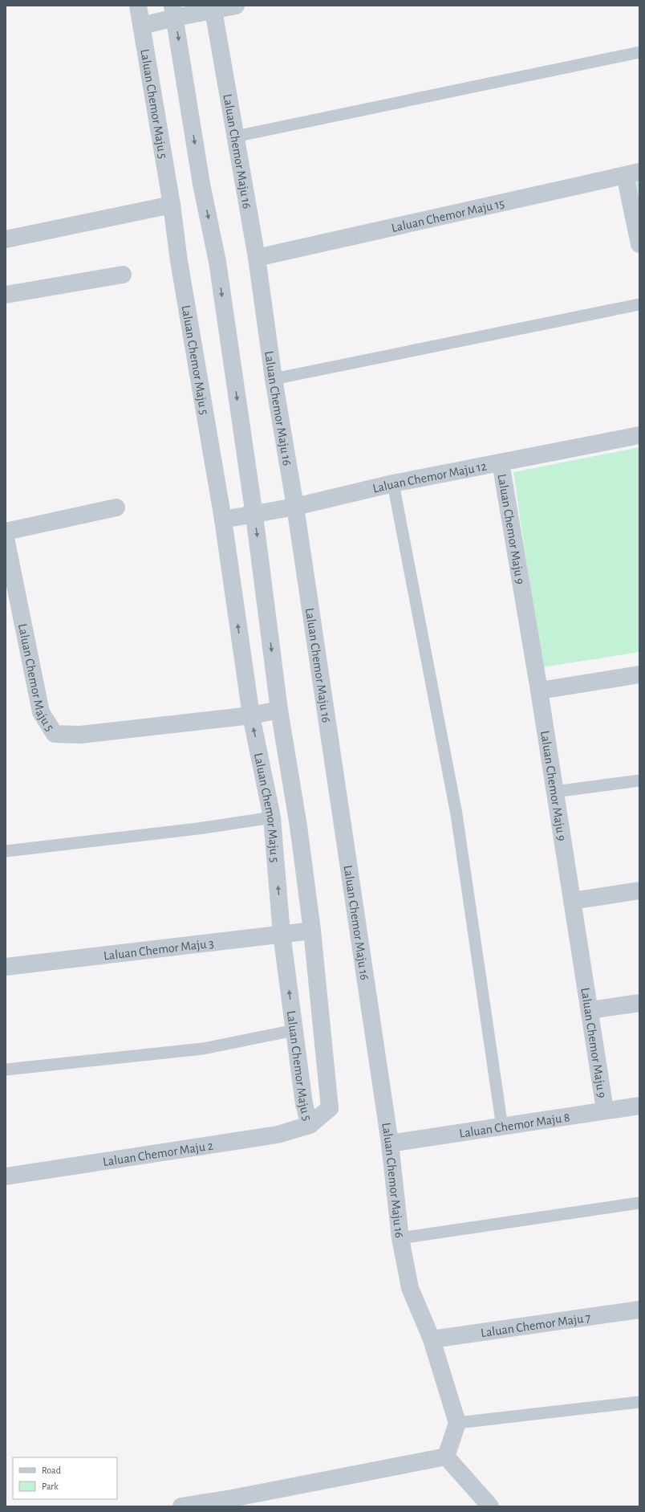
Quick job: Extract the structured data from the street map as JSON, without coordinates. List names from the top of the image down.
{
  "streets": {
    "street": [
      "Laluan Chemor Maju 5",
      "Laluan Chemor Maju 16",
      "Laluan Chemor Maju 15",
      "Laluan Chemor Maju 12",
      "Laluan Chemor Maju 9",
      "Laluan Chemor Maju 3",
      "Laluan Chemor Maju 8",
      "Laluan Chemor Maju 2",
      "Laluan Chemor Maju 7"
    ]
  },
  "crossings": [
    ["Laluan Chemor Maju 5", "Laluan Chemor Maju 12"],
    ["Laluan Chemor Maju 5", "Laluan Chemor Maju 3"],
    ["Laluan Chemor Maju 5", "Laluan Chemor Maju 2"],
    ["Laluan Chemor Maju 16", "Laluan Chemor Maju 15"],
    ["Laluan Chemor Maju 16", "Laluan Chemor Maju 12"],
    ["Laluan Chemor Maju 16", "Laluan Chemor Maju 8"],
    ["Laluan Chemor Maju 16", "Laluan Chemor Maju 7"],
    ["Laluan Chemor Maju 12", "Laluan Chemor Maju 9"],
    ["Laluan Chemor Maju 9", "Laluan Chemor Maju 8"]
  ],
  "legend": ["Road", "Park"]
}
